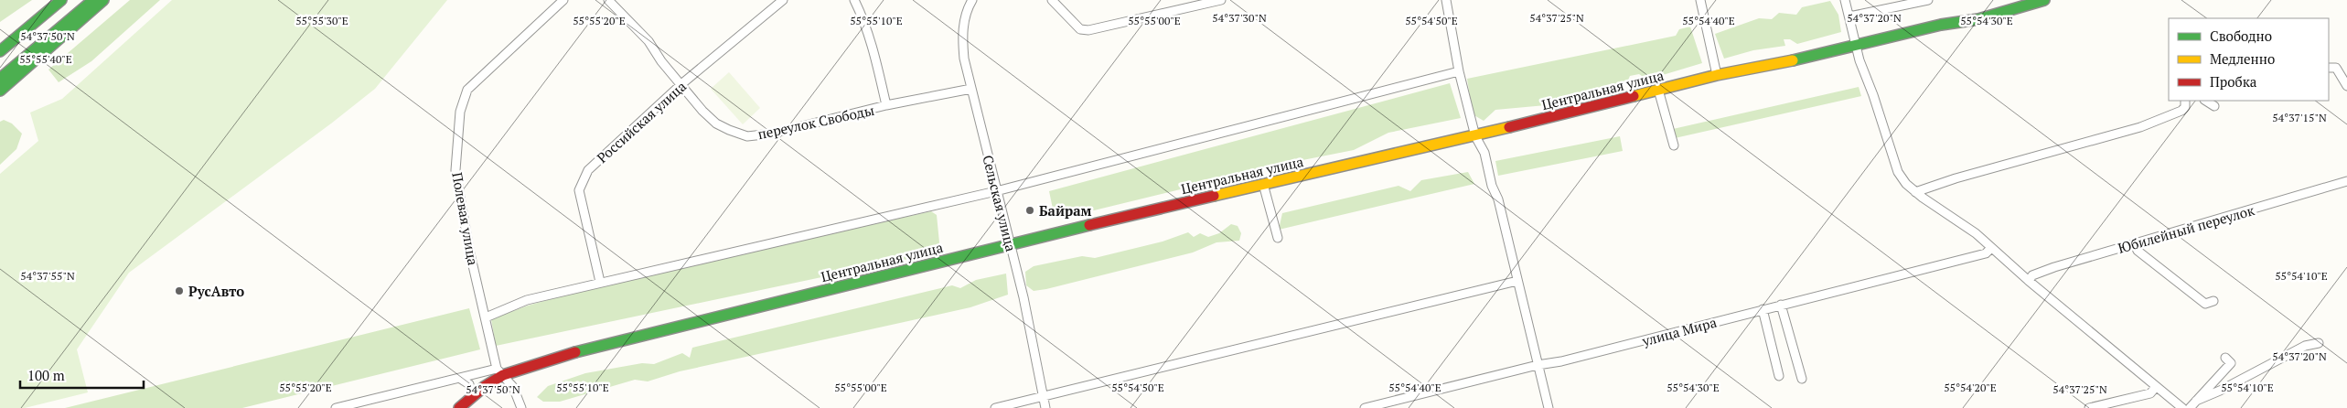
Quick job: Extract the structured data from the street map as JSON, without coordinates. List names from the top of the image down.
{
  "streets": {
    "main road": ["Центральная улица"],
    "street": [
      "Российская улица",
      "переулок Свободы",
      "Сельская улица",
      "Полевая улица",
      "Юбилейный переулок",
      "улица Мира"
    ]
  },
  "crossings": [
    ["Центральная улица", "Сельская улица"],
    ["Центральная улица", "Полевая улица"],
    ["Российская улица", "переулок Свободы"],
    ["переулок Свободы", "Сельская улица"]
  ],
  "places": ["Байрам", "РусАвто"],
  "legend": ["Свободно", "Медленно", "Пробка"],
  "scale_bar": "100 m",
  "coordinates": [
    "54°37'30\"N",
    "54°37'25\"N",
    "54°37'20\"N",
    "55°55'30\"E",
    "55°55'20\"E",
    "55°55'10\"E",
    "55°55'00\"E",
    "55°54'50\"E",
    "55°54'40\"E",
    "55°54'30\"E",
    "54°37'50\"N",
    "55°55'40\"E",
    "54°37'15\"N",
    "54°37'55\"N",
    "55°54'10\"E",
    "55°54'20\"E"
  ]
}
